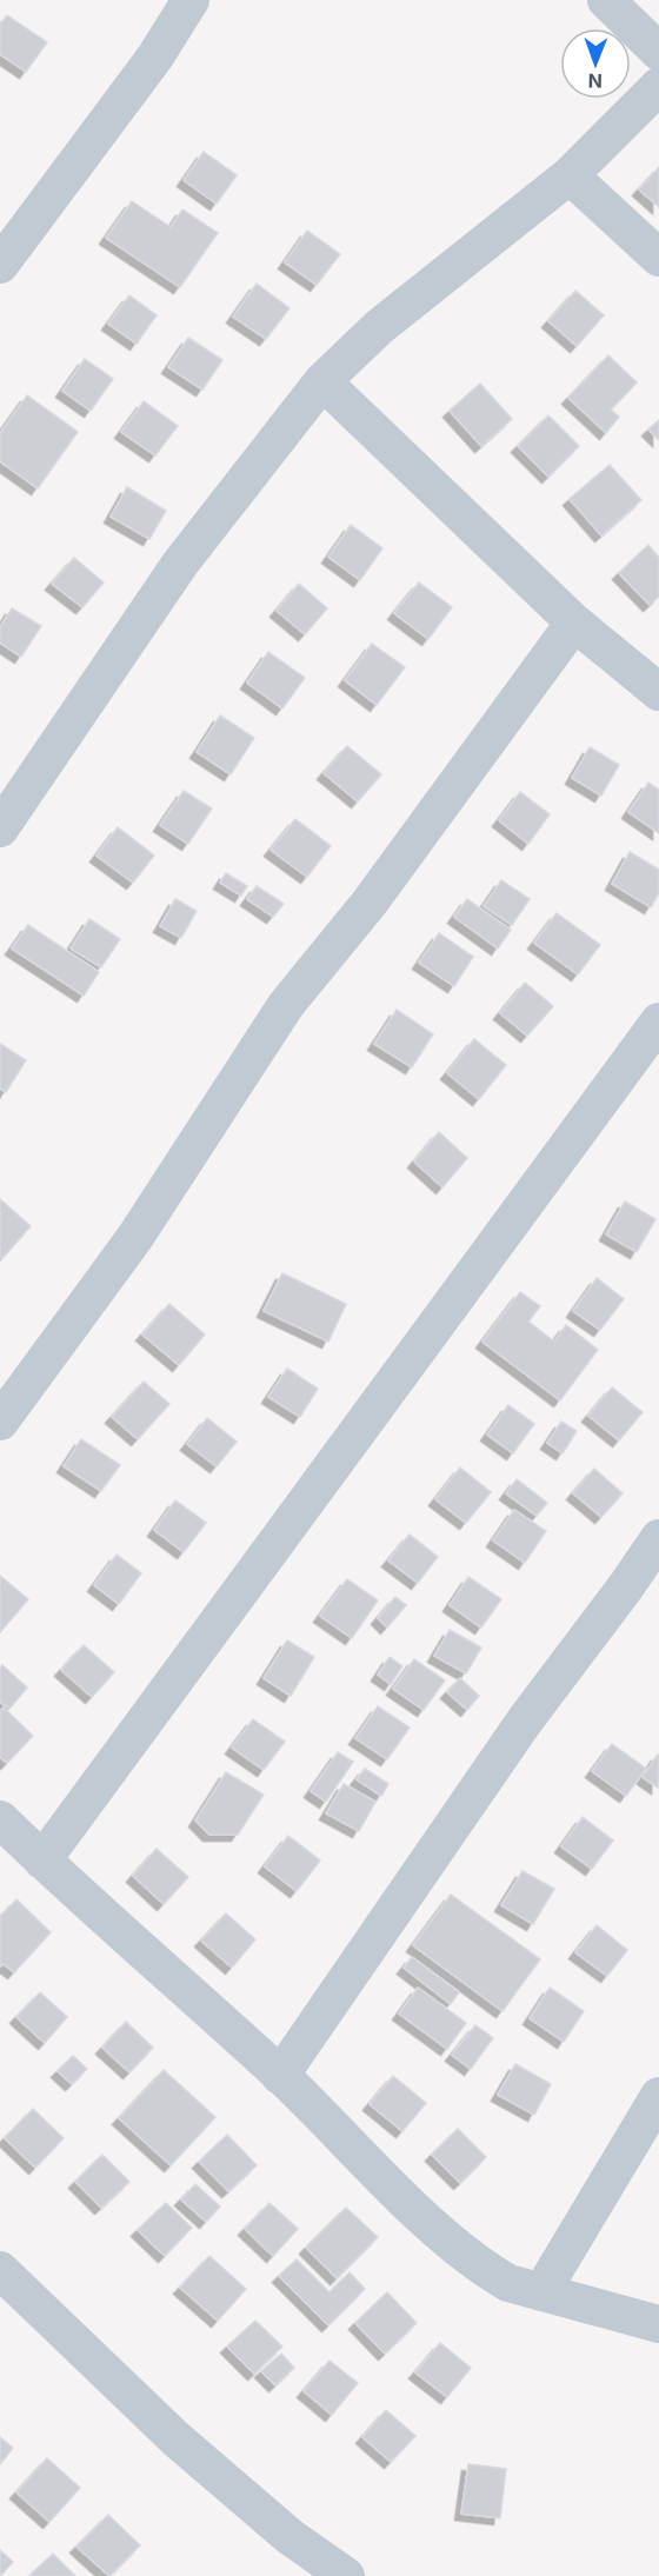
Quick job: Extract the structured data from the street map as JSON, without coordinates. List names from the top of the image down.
{
  "north": "bottom"
}
